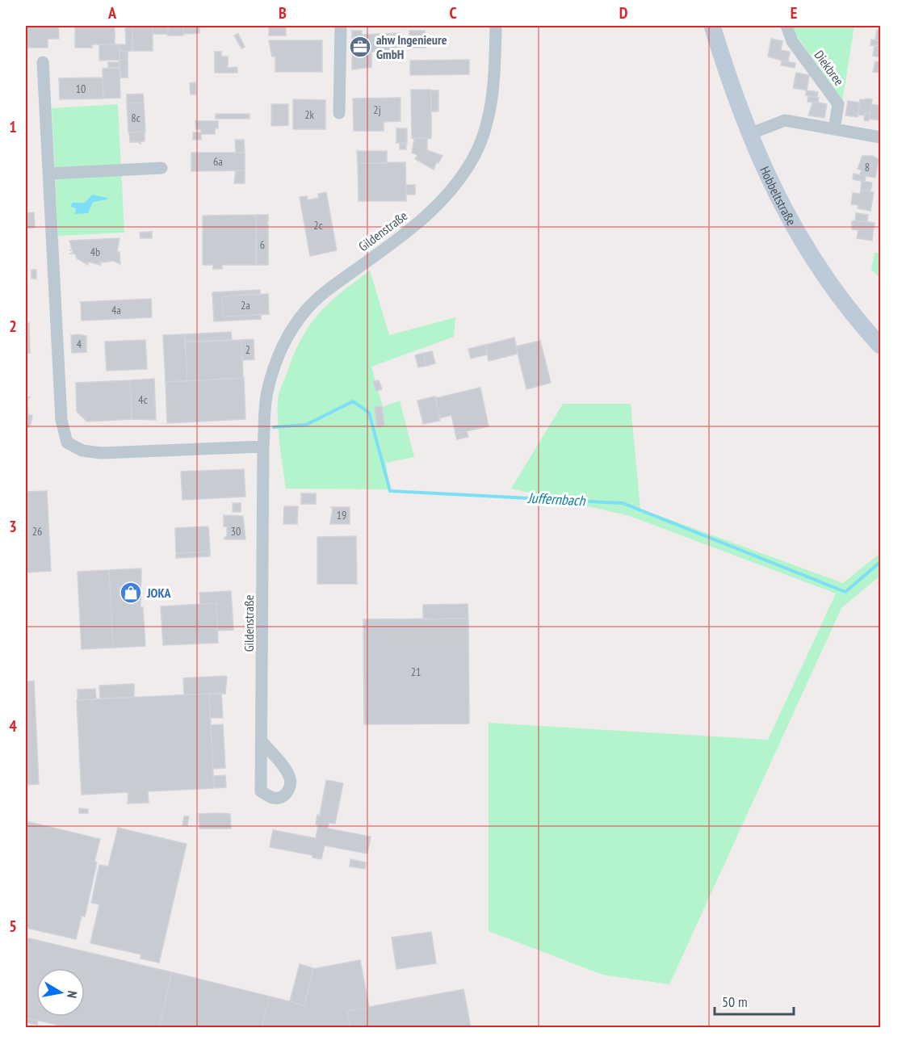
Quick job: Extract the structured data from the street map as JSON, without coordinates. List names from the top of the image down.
{
  "streets": {
    "street": ["Diekbree", "Hobbeltstraße", "Gildenstraße"]
  },
  "water": ["Juffernbach"],
  "places": {
    "office": ["ahw Ingenieure GmbH"],
    "shop": ["JOKA"]
  },
  "house_numbers": [
    "10",
    "2j",
    "2k",
    "8c",
    "6a",
    "8",
    "2c",
    "6",
    "4b",
    "2a",
    "4a",
    "4",
    "2",
    "4c",
    "19",
    "26",
    "30",
    "21"
  ],
  "scale_bar": "50 m",
  "north": "right",
  "grid": {
    "columns": [
      "A",
      "B",
      "C",
      "D",
      "E"
    ],
    "rows": [
      "1",
      "2",
      "3",
      "4",
      "5"
    ]
  }
}
